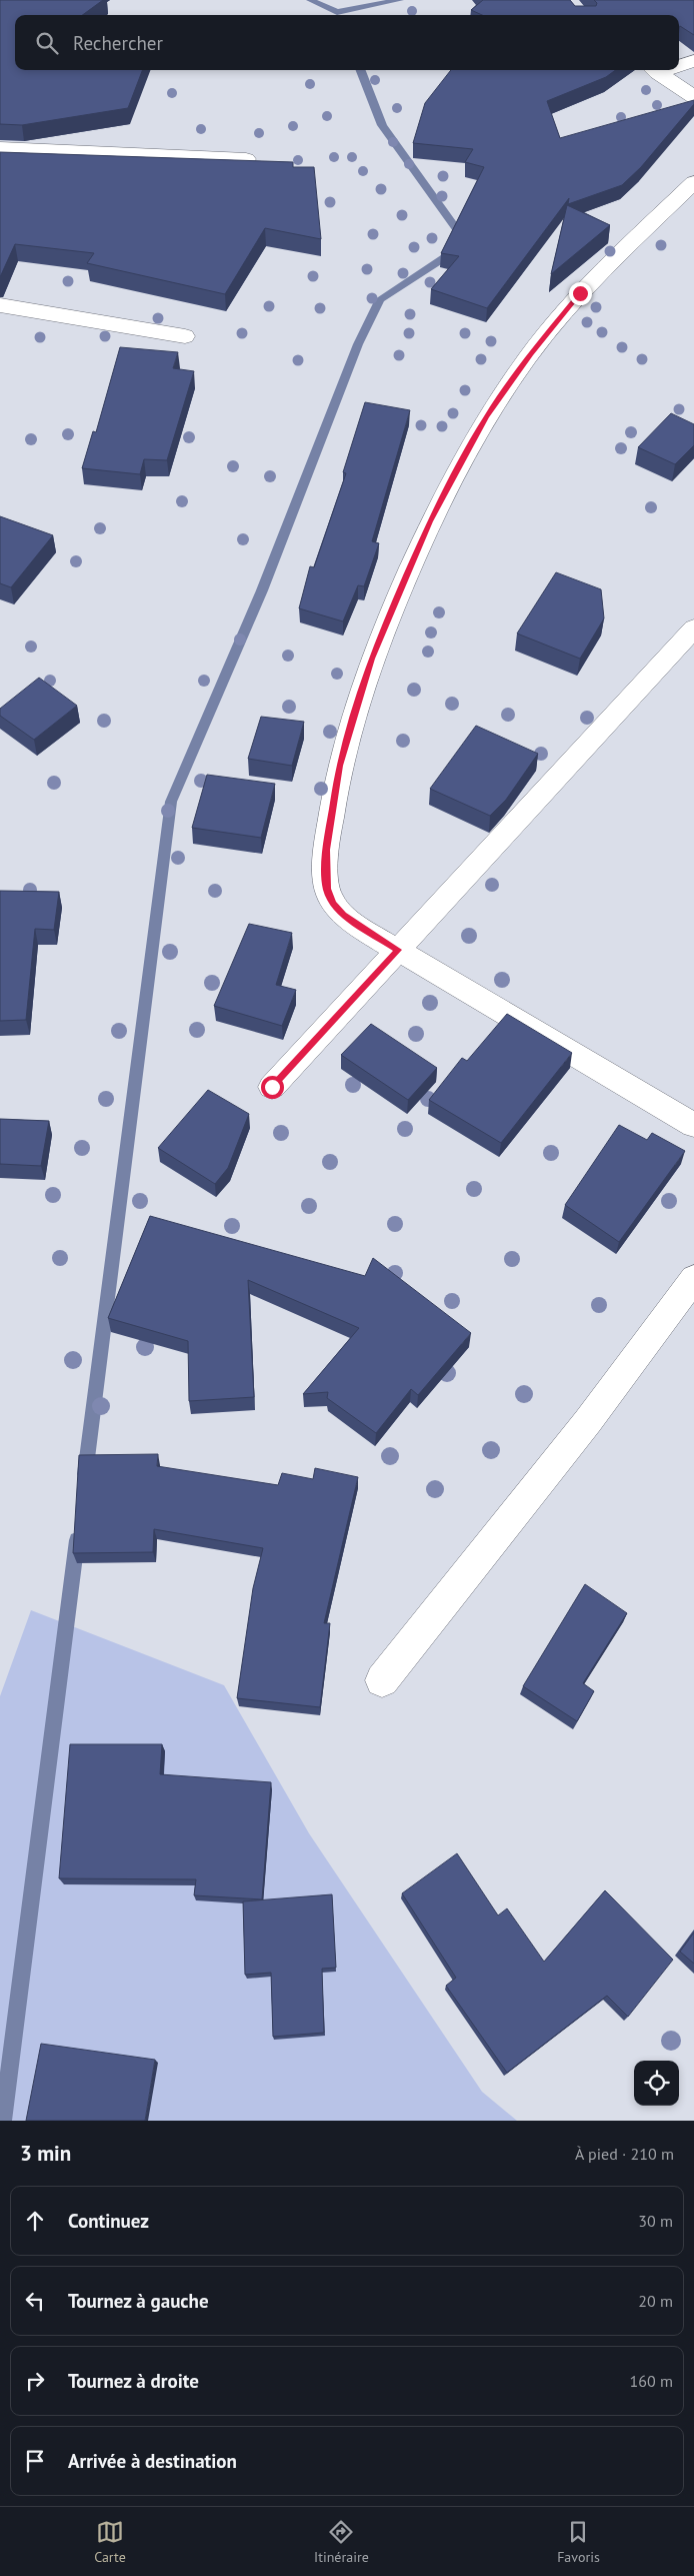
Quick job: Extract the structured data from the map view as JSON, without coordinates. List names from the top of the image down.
{
  "page": {
    "search": "Rechercher",
    "heading": ["3 min", "À pied · 210 m"],
    "list": [
      ["Continuez", "30 m"],
      ["Tournez à gauche", "20 m"],
      ["Tournez à droite", "160 m"],
      "Arrivée à destination"
    ],
    "nav": ["Carte", "Itinéraire", "Favoris"]
  }
}
